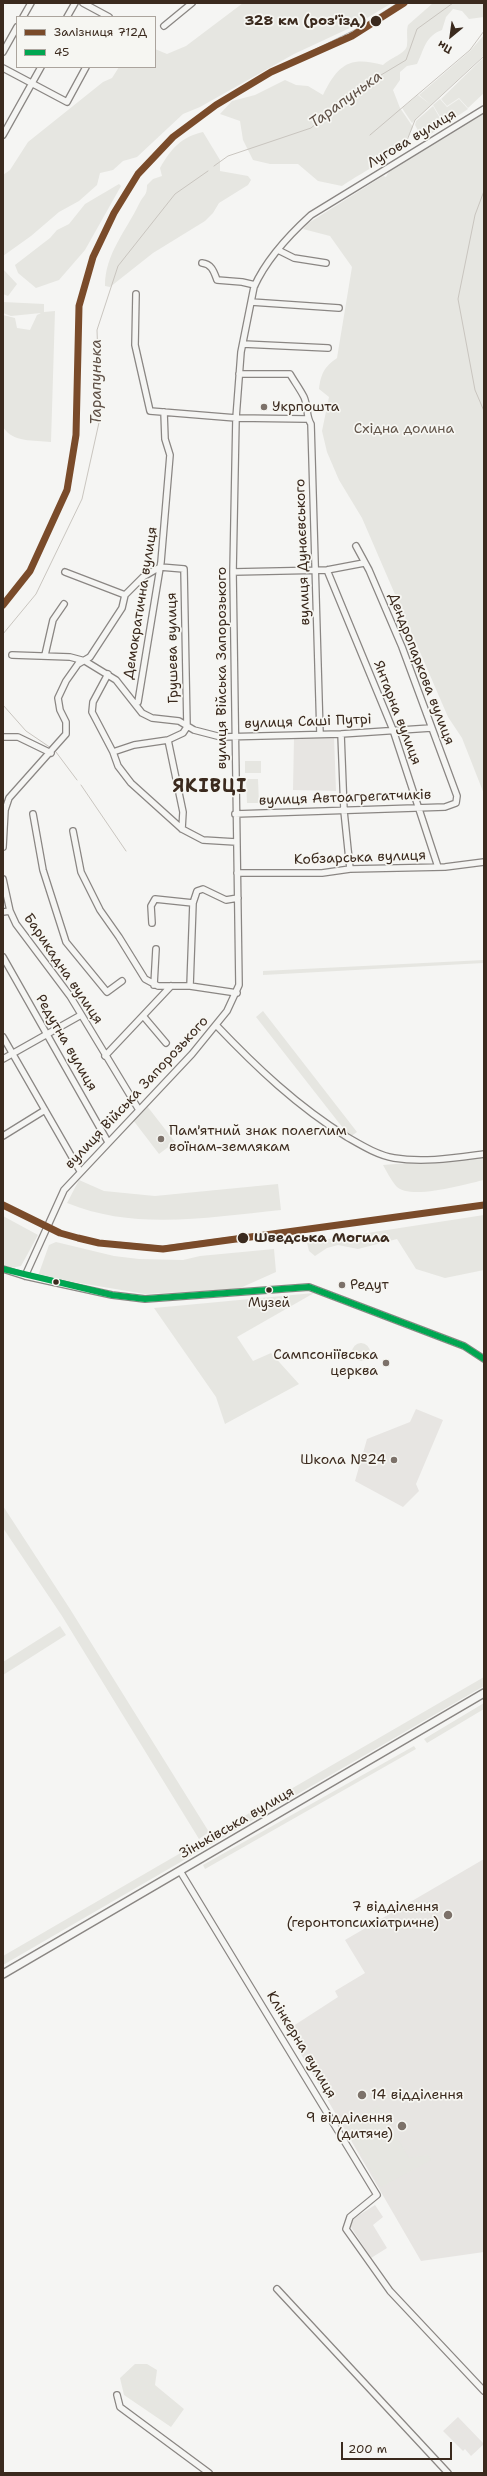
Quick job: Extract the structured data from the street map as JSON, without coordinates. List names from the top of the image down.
{
  "streets": {
    "main road": ["Зіньківська вулиця"],
    "street": [
      "Лугова вулиця",
      "вулиця Дунаєвського",
      "Демократична вулиця",
      "Грушева вулиця",
      "вулиця Війська Запорозького",
      "Дендропаркова вулиця",
      "Янтарна вулиця",
      "вулиця Саші Путрі",
      "вулиця Автоагрегатчиків",
      "Кобзарська вулиця",
      "Барикадна вулиця",
      "Редутна вулиця",
      "Клінкерна вулиця"
    ]
  },
  "crossings": [
    ["Лугова вулиця", "вулиця Війська Запорозького"],
    ["вулиця Дунаєвського", "вулиця Війська Запорозького"],
    ["вулиця Дунаєвського", "вулиця Саші Путрі"],
    ["Демократична вулиця", "Грушева вулиця"],
    ["Грушева вулиця", "вулиця Саші Путрі"],
    ["вулиця Війська Запорозького", "вулиця Саші Путрі"],
    ["вулиця Війська Запорозького", "вулиця Автоагрегатчиків"],
    ["вулиця Війська Запорозького", "Кобзарська вулиця"],
    ["вулиця Війська Запорозького", "Барикадна вулиця"],
    ["вулиця Війська Запорозького", "Редутна вулиця"],
    ["Дендропаркова вулиця", "вулиця Саші Путрі"],
    ["Дендропаркова вулиця", "вулиця Автоагрегатчиків"],
    ["Янтарна вулиця", "вулиця Саші Путрі"],
    ["Янтарна вулиця", "вулиця Автоагрегатчиків"],
    ["Янтарна вулиця", "Кобзарська вулиця"],
    ["Зіньківська вулиця", "Клінкерна вулиця"]
  ],
  "districts": ["ЯКІВЦІ"],
  "water": ["Тарапунька"],
  "parks": ["Східна долина"],
  "places": [
    "328 км (роз'їзд)",
    "Укрпошта",
    "Пам'ятний знак полеглим воїнам-землякам",
    "Шведська Могила",
    "Редут",
    "Музей",
    "Сампсоніївська церква",
    "Школа №24",
    "7 відділення (геронтопсихіатричне)",
    "14 відділення",
    "9 відділення (дитяче)"
  ],
  "lines": ["rail line 712Д", "transit line 45"],
  "legend": ["Залізниця 712Д", "45"],
  "scale_bar": "200 m",
  "north": "bottom left"
}
